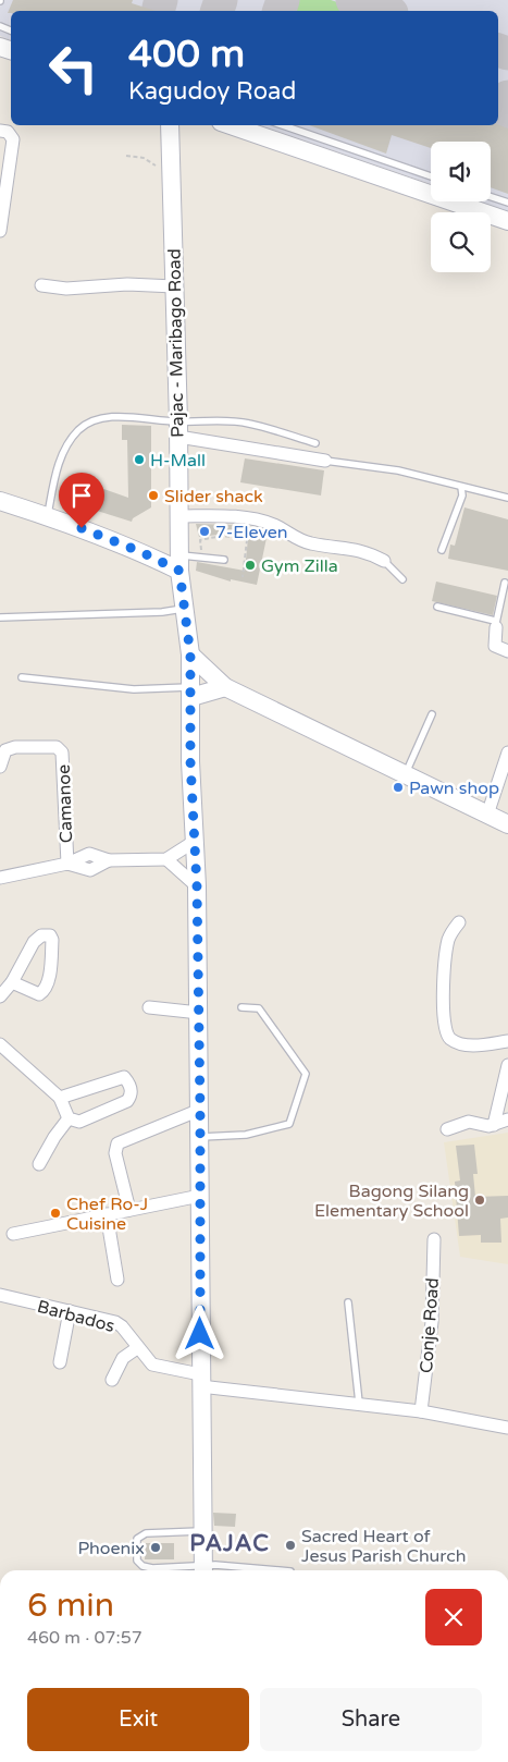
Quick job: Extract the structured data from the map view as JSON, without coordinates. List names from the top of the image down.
{
  "streets": {
    "street": [
      "Pajac - Maribago Road",
      "Camanoe",
      "Barbados",
      "Conje Road"
    ]
  },
  "crossings": [
    ["Pajac - Maribago Road", "Barbados"],
    ["Barbados", "Conje Road"]
  ],
  "districts": ["PAJAC"],
  "places": [
    "H-Mall",
    "Slider shack",
    "7-Eleven",
    "Gym Zilla",
    "Pawn shop",
    "Bagong Silang Elementary School",
    "Chef Ro-J Cuisine",
    "Sacred Heart of Jesus Parish Church",
    "Phoenix"
  ],
  "page": {
    "turn": ["400 m", "Kagudoy Road"],
    "heading": ["6 min", "460 m · 07:57"],
    "buttons": ["Exit", "Share"]
  }
}
